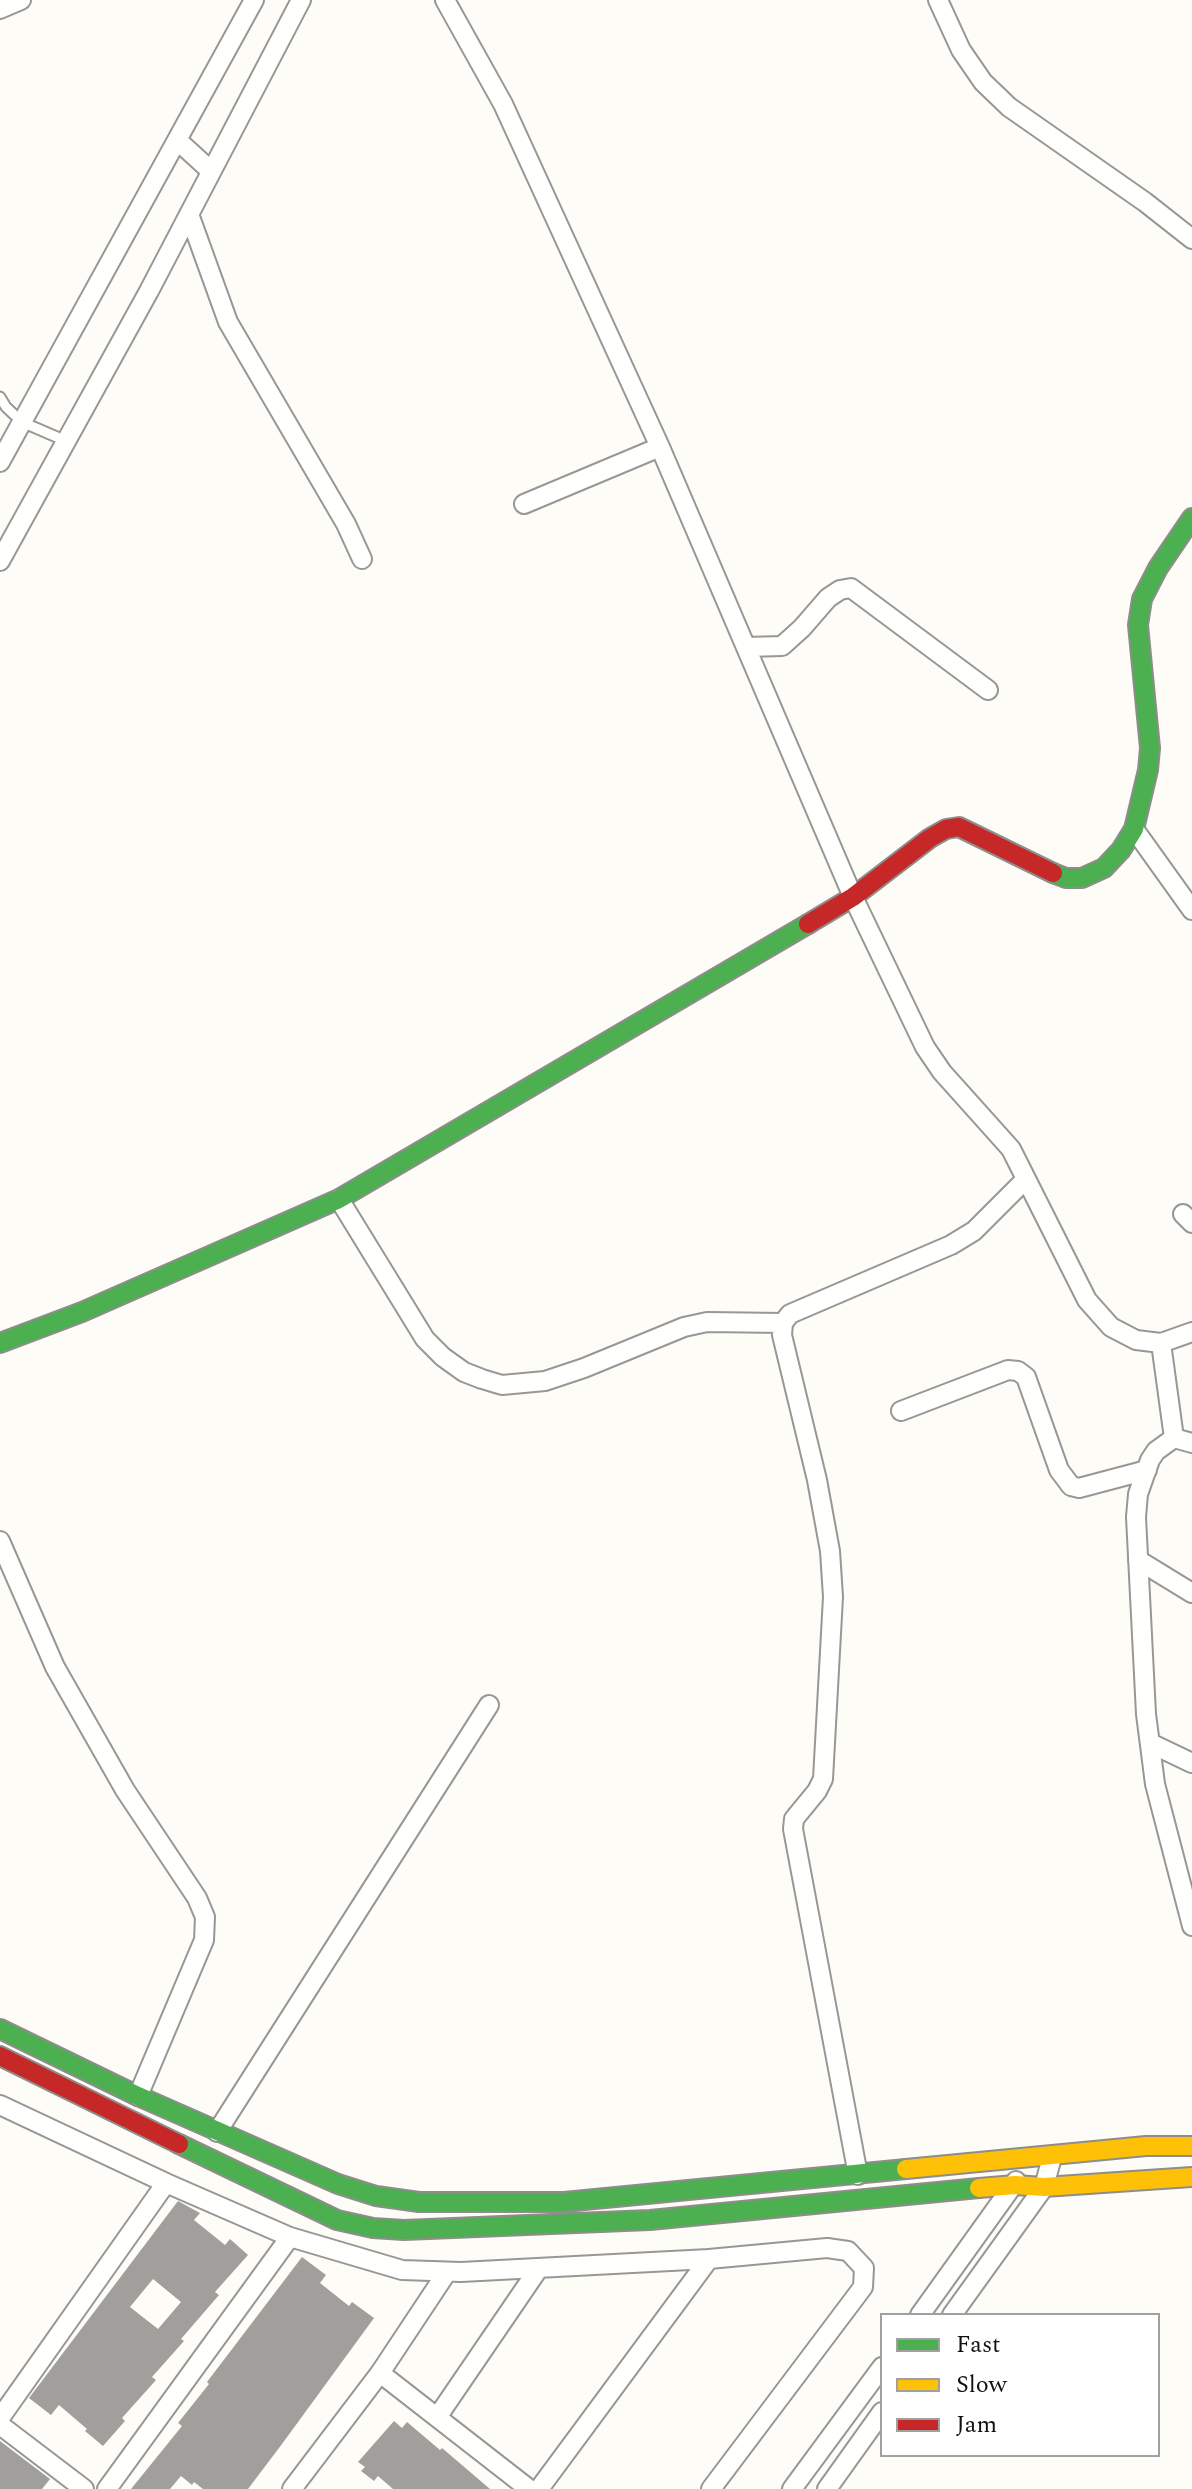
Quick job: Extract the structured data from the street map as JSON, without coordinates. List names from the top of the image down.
{
  "legend": ["Fast", "Slow", "Jam"]
}
